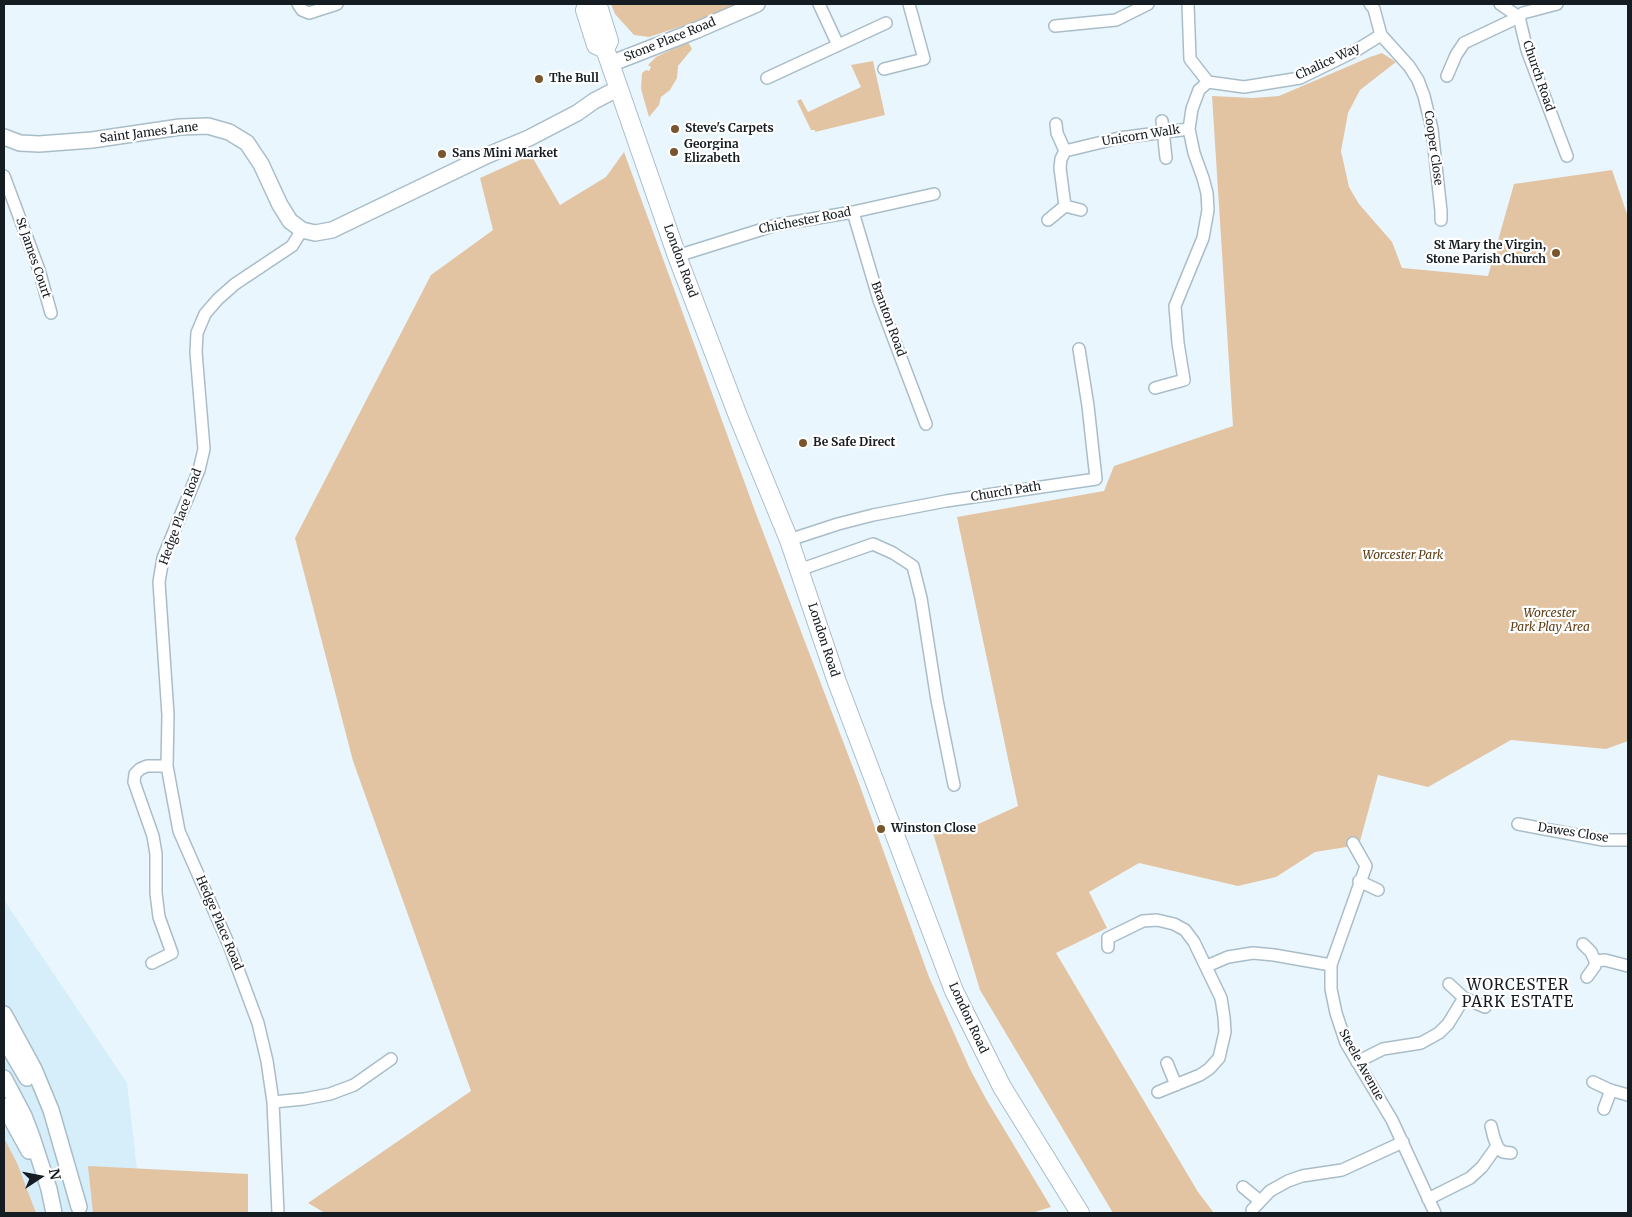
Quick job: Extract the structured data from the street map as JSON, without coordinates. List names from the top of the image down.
{
  "streets": {
    "main road": ["London Road"],
    "street": [
      "Stone Place Road",
      "Chalice Way",
      "Church Road",
      "Saint James Lane",
      "Unicorn Walk",
      "Cooper Close",
      "Chichester Road",
      "St James Court",
      "Branton Road",
      "Church Path",
      "Hedge Place Road",
      "Dawes Close",
      "Steele Avenue"
    ]
  },
  "crossings": [
    ["Stone Place Road", "London Road"],
    ["Chalice Way", "Cooper Close"],
    ["Saint James Lane", "Hedge Place Road"],
    ["Chichester Road", "London Road"],
    ["Chichester Road", "Branton Road"],
    ["London Road", "Church Path"]
  ],
  "districts": ["WORCESTER PARK ESTATE"],
  "parks": ["Worcester Park", "Worcester Park Play Area"],
  "places": [
    "The Bull",
    "Steve's Carpets",
    "Georgina Elizabeth",
    "Sans Mini Market",
    "St Mary the Virgin, Stone Parish Church",
    "Be Safe Direct",
    "Winston Close"
  ],
  "north": "right"
}
